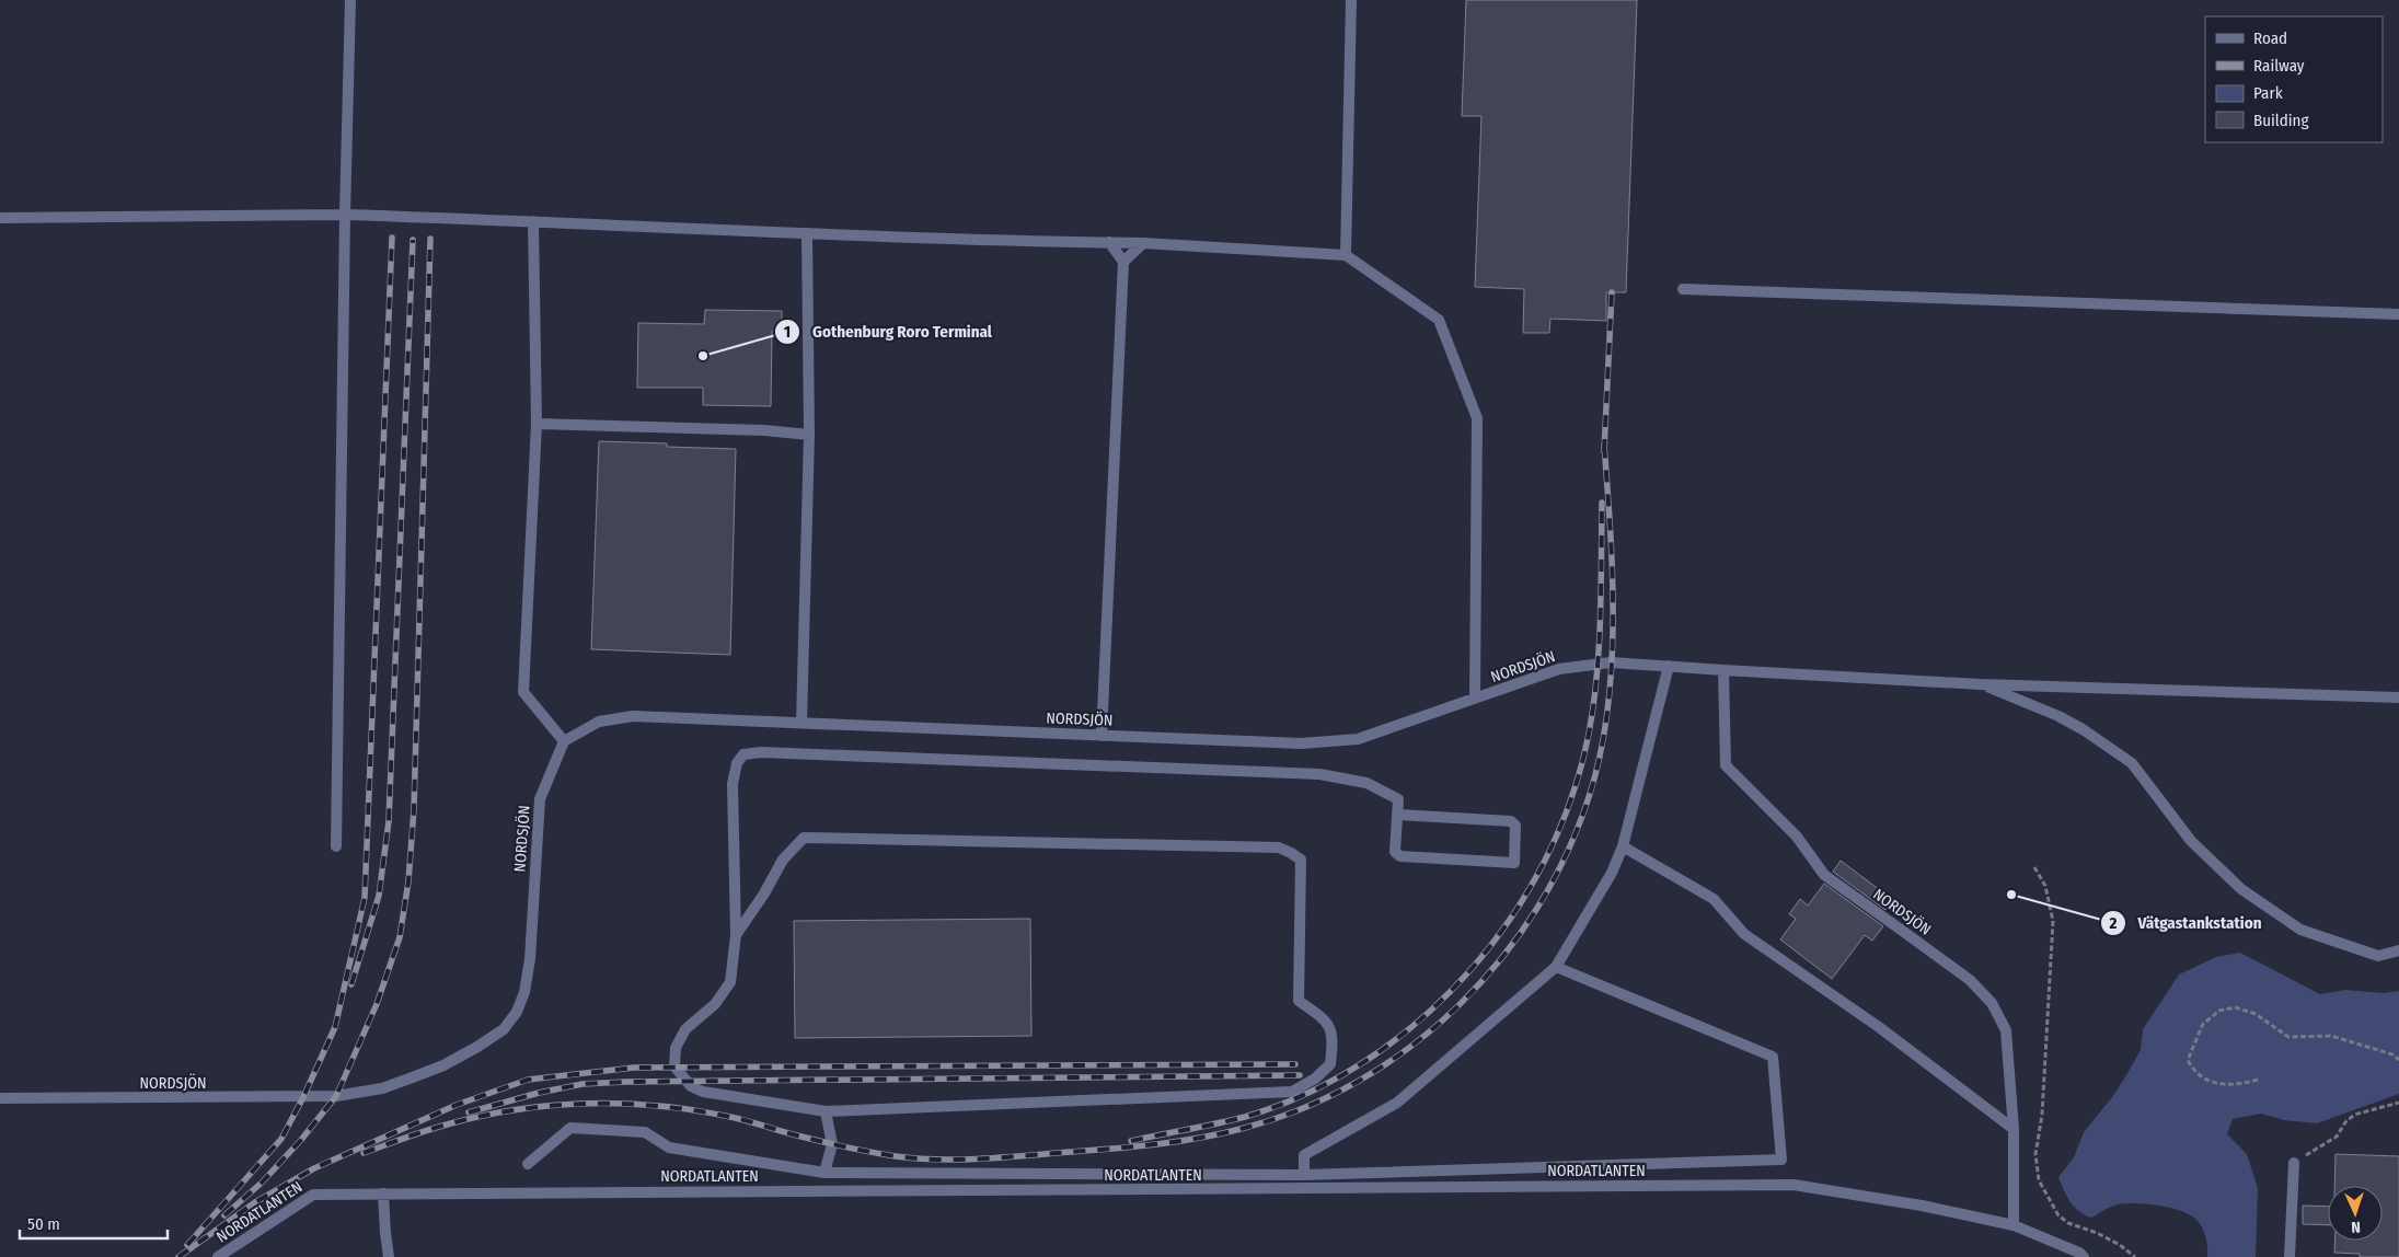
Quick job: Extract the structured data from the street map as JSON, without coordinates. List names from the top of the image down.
{
  "streets": {
    "street": ["NORDSJÖN", "NORDATLANTEN"]
  },
  "crossings": [
    ["NORDSJÖN", "NORDATLANTEN"]
  ],
  "places": ["Gothenburg Roro Terminal", "Vätgastankstation"],
  "legend": [
    "Road",
    "Railway",
    "Park",
    "Building"
  ],
  "scale_bar": "50 m",
  "north": "bottom"
}
